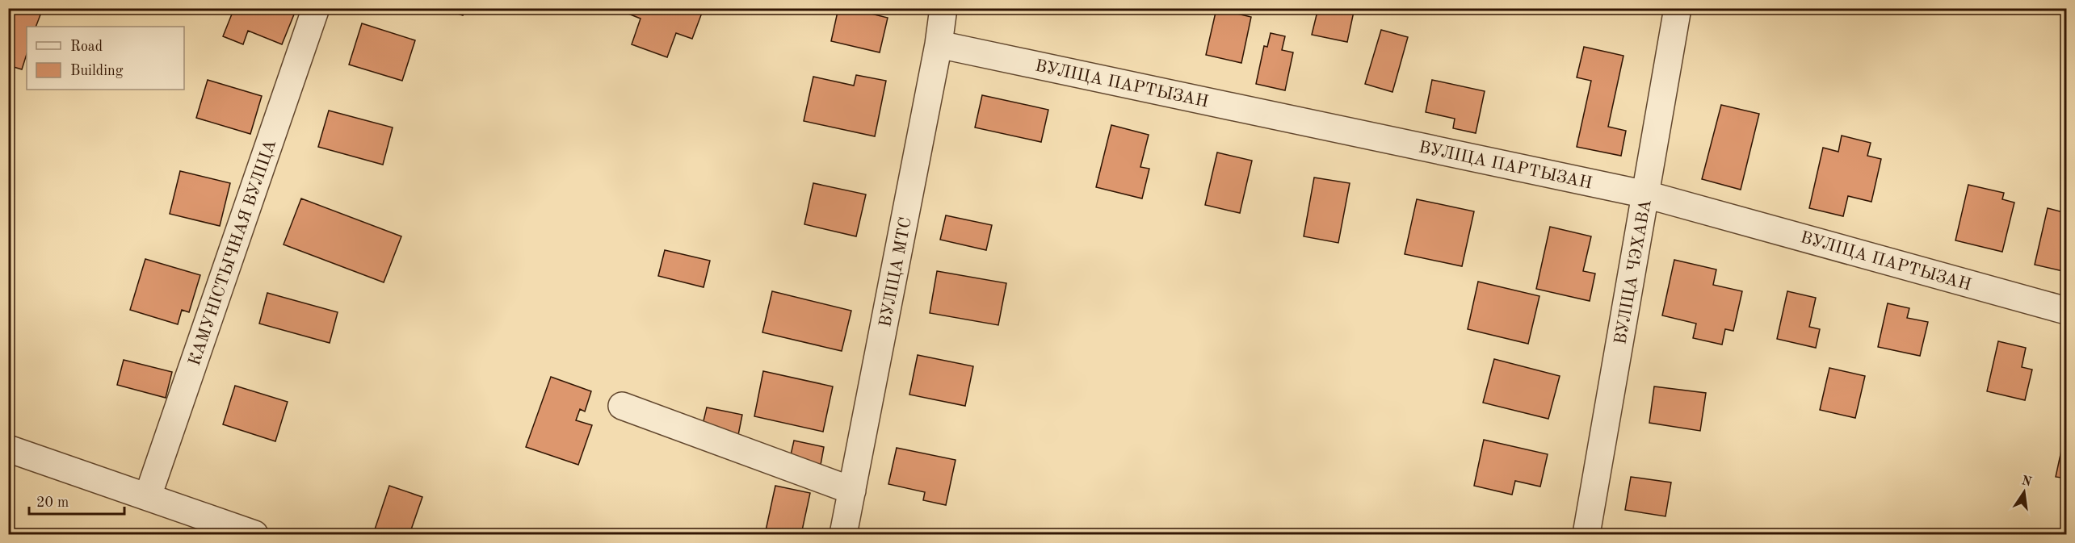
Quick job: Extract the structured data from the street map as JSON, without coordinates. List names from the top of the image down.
{
  "streets": {
    "street": [
      "ВУЛІЦА ПАРТЫЗАН",
      "КАМУНІСТЫЧНАЯ ВУЛІЦА",
      "ВУЛІЦА МТС",
      "ВУЛІЦА ЧЭХАВА"
    ]
  },
  "crossings": [
    ["ВУЛІЦА ПАРТЫЗАН", "ВУЛІЦА МТС"],
    ["ВУЛІЦА ПАРТЫЗАН", "ВУЛІЦА ЧЭХАВА"]
  ],
  "legend": ["Road", "Building"],
  "scale_bar": "20 m",
  "north": "top"
}
